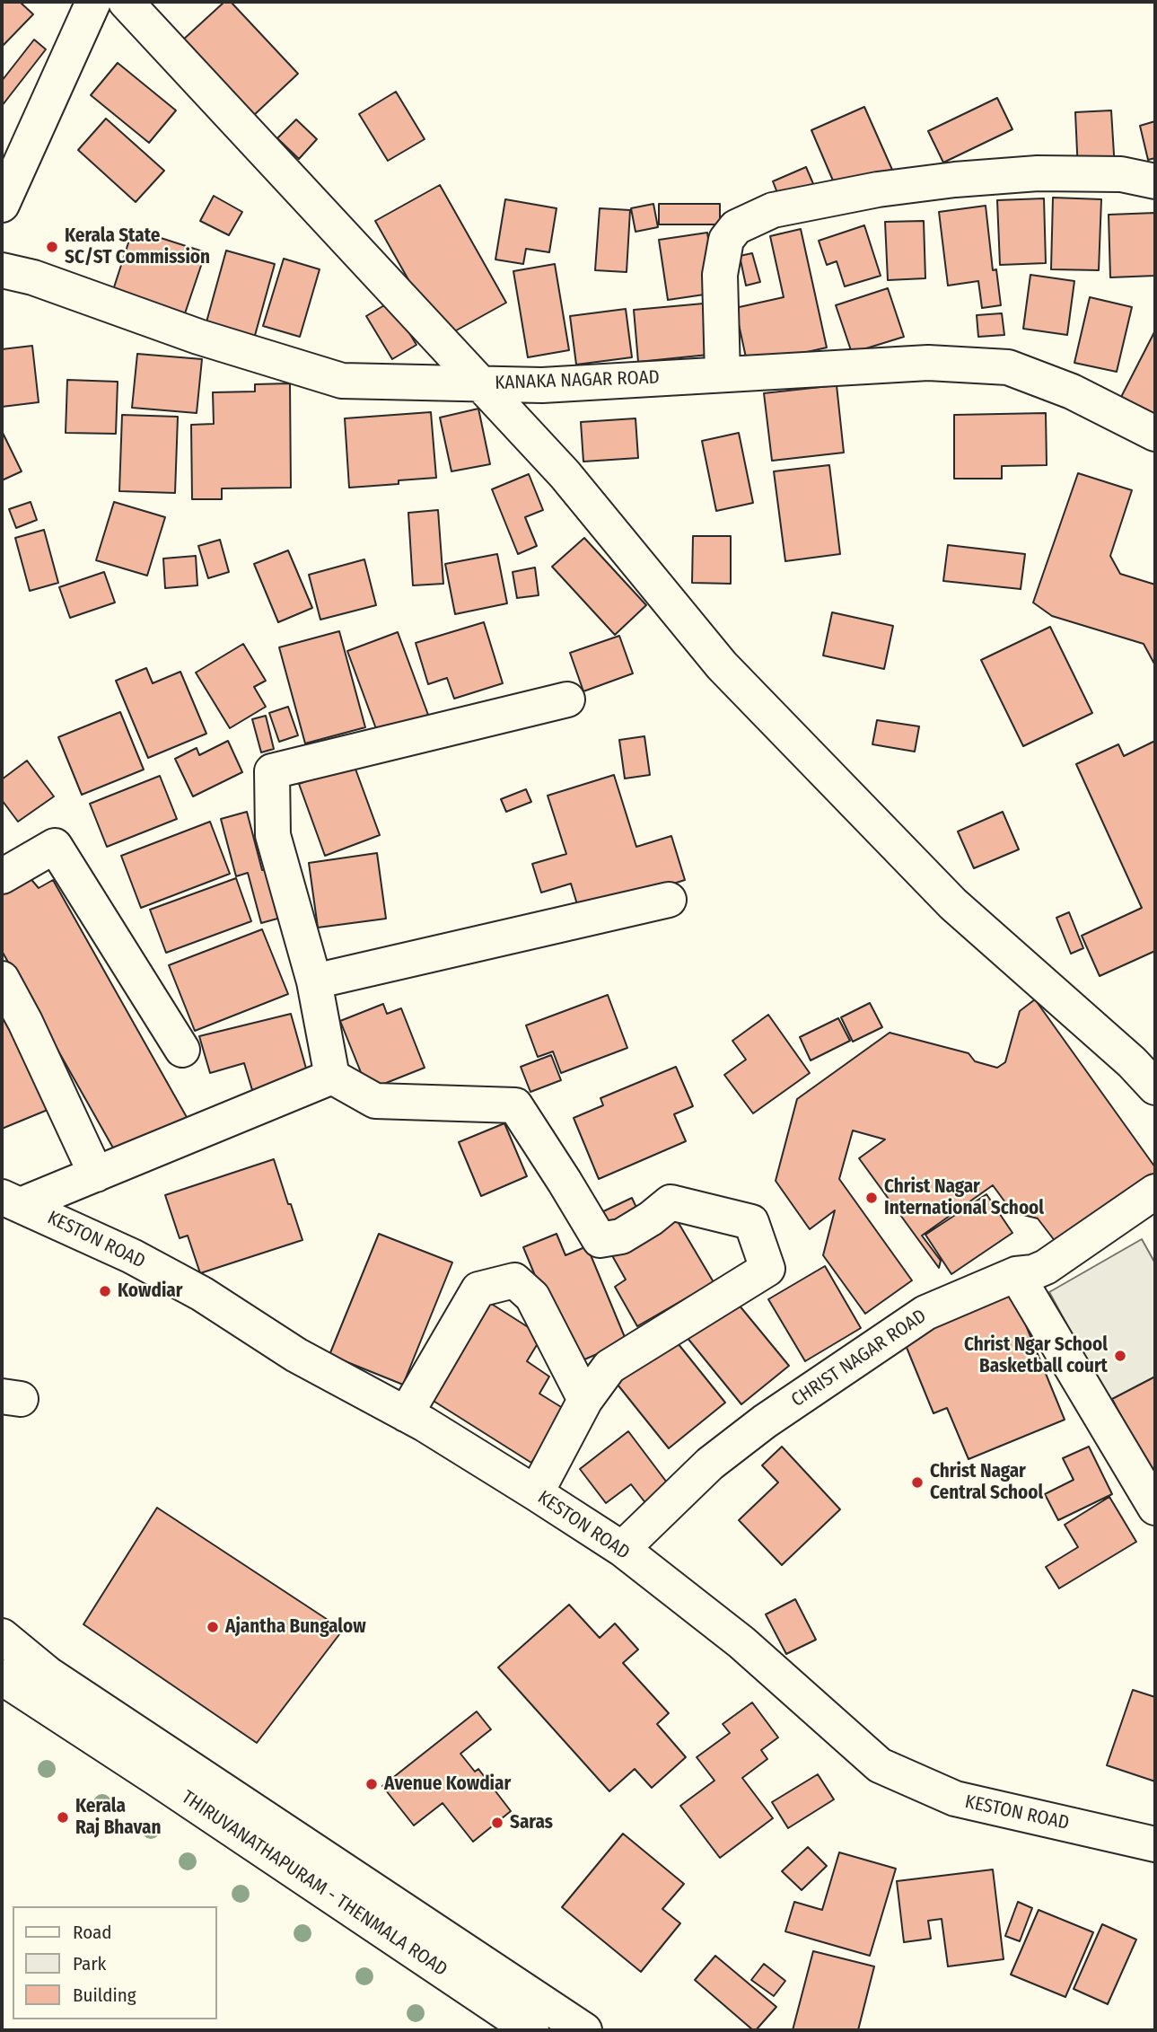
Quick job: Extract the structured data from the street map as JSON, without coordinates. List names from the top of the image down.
{
  "streets": {
    "street": [
      "KANAKA NAGAR ROAD",
      "KESTON ROAD",
      "CHRIST NAGAR ROAD",
      "THIRUVANATHAPURAM - THENMALA ROAD"
    ]
  },
  "crossings": [
    ["KESTON ROAD", "CHRIST NAGAR ROAD"]
  ],
  "places": [
    "Kerala State SC/ST Commission",
    "Christ Nagar International School",
    "Kowdiar",
    "Christ Ngar School Basketball court",
    "Christ Nagar Central School",
    "Ajantha Bungalow",
    "Avenue Kowdiar",
    "Kerala Raj Bhavan",
    "Saras"
  ],
  "legend": ["Road", "Park", "Building"]
}
